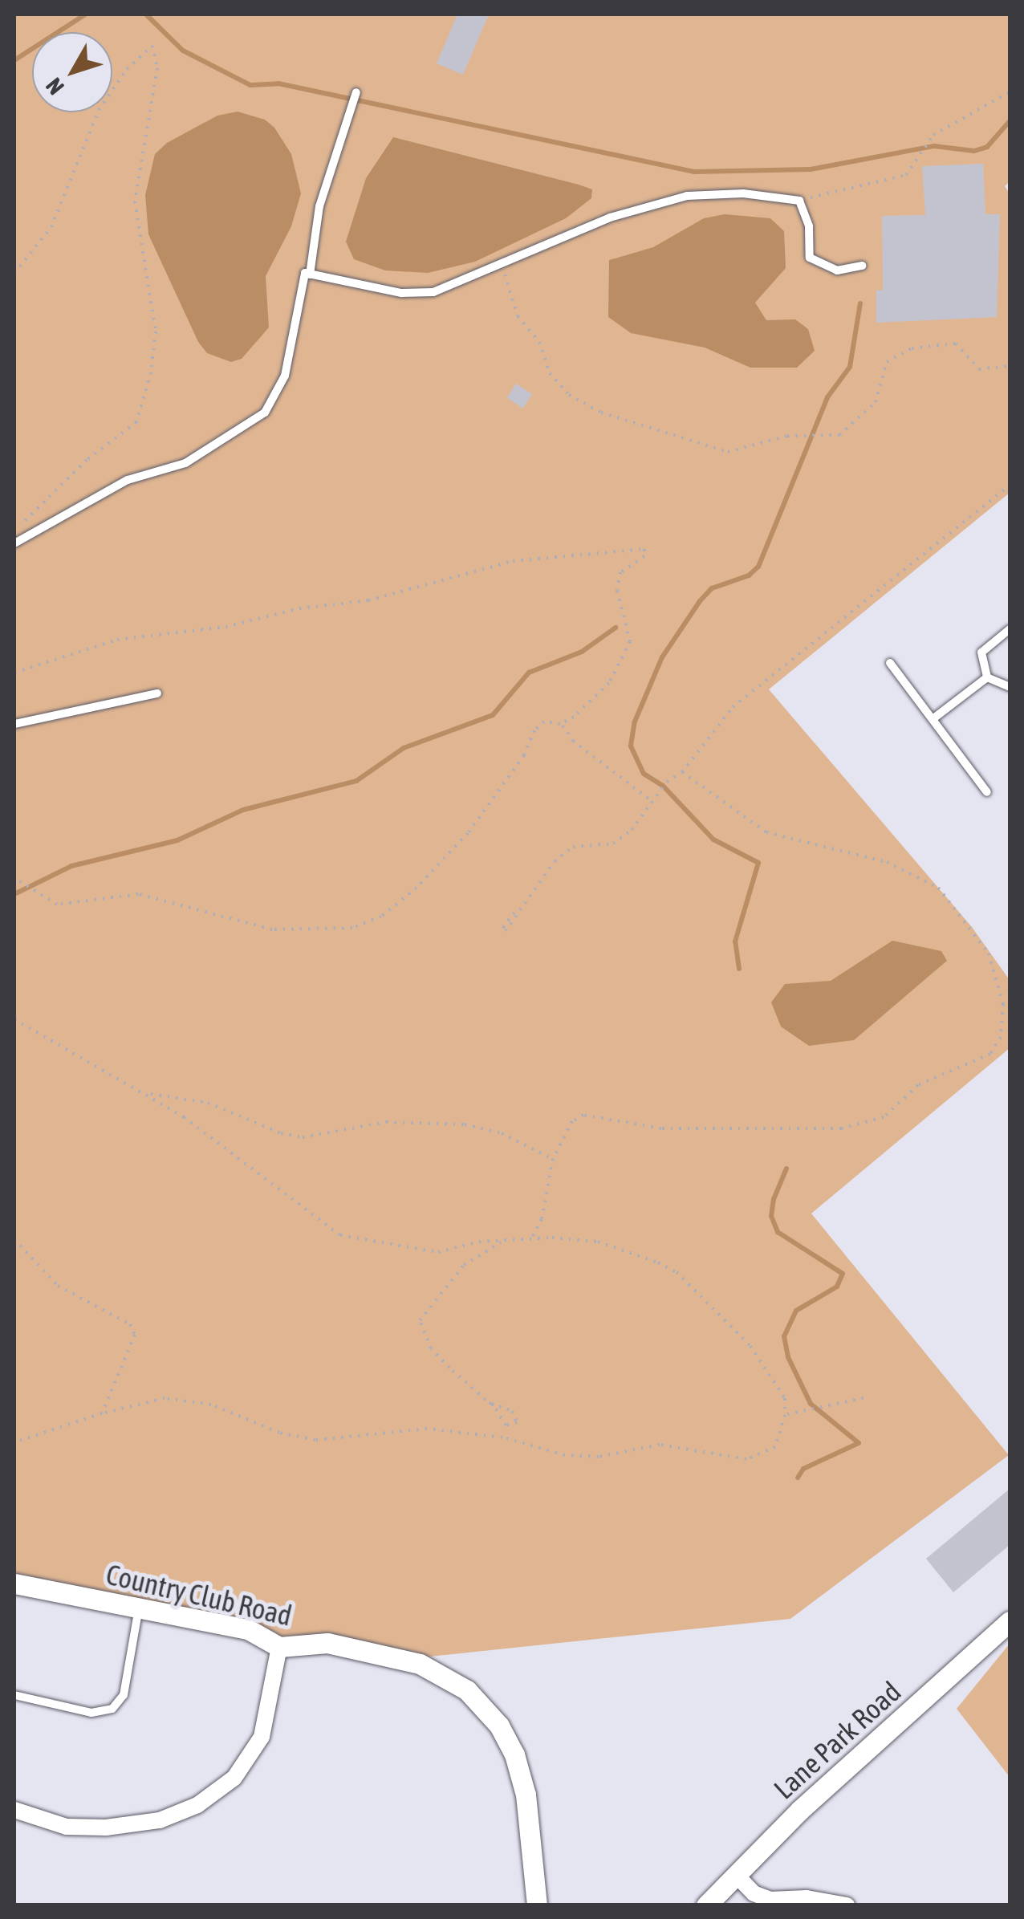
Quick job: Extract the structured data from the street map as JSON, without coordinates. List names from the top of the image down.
{
  "streets": {
    "street": ["Country Club Road", "Lane Park Road"]
  },
  "north": "bottom left"
}
